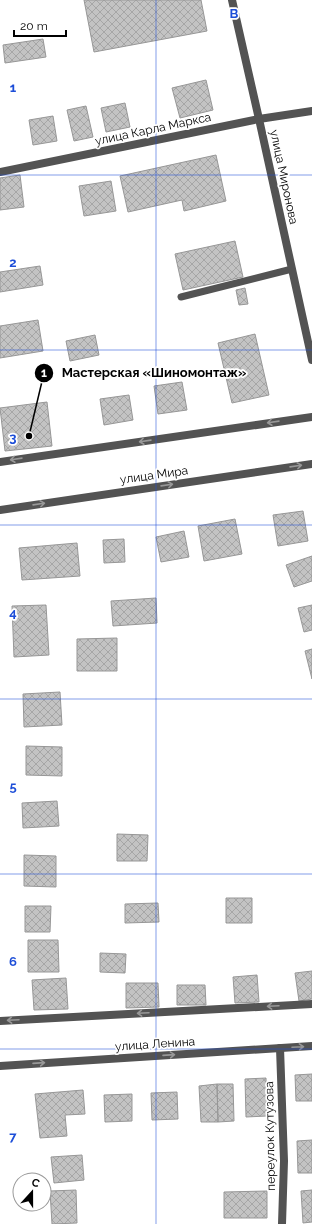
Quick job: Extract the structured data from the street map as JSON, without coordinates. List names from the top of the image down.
{
  "streets": {
    "street": [
      "улица Карла Маркса",
      "улица Миронова",
      "улица Мира",
      "улица Ленина",
      "переулок Кутузова"
    ]
  },
  "crossings": [
    ["улица Карла Маркса", "улица Миронова"],
    ["улица Ленина", "переулок Кутузова"]
  ],
  "places": ["Мастерская «Шиномонтаж»"],
  "scale_bar": "20 m",
  "north": "top",
  "grid": {
    "columns": ["B"],
    "rows": [
      "1",
      "2",
      "3",
      "4",
      "5",
      "6",
      "7"
    ]
  }
}
